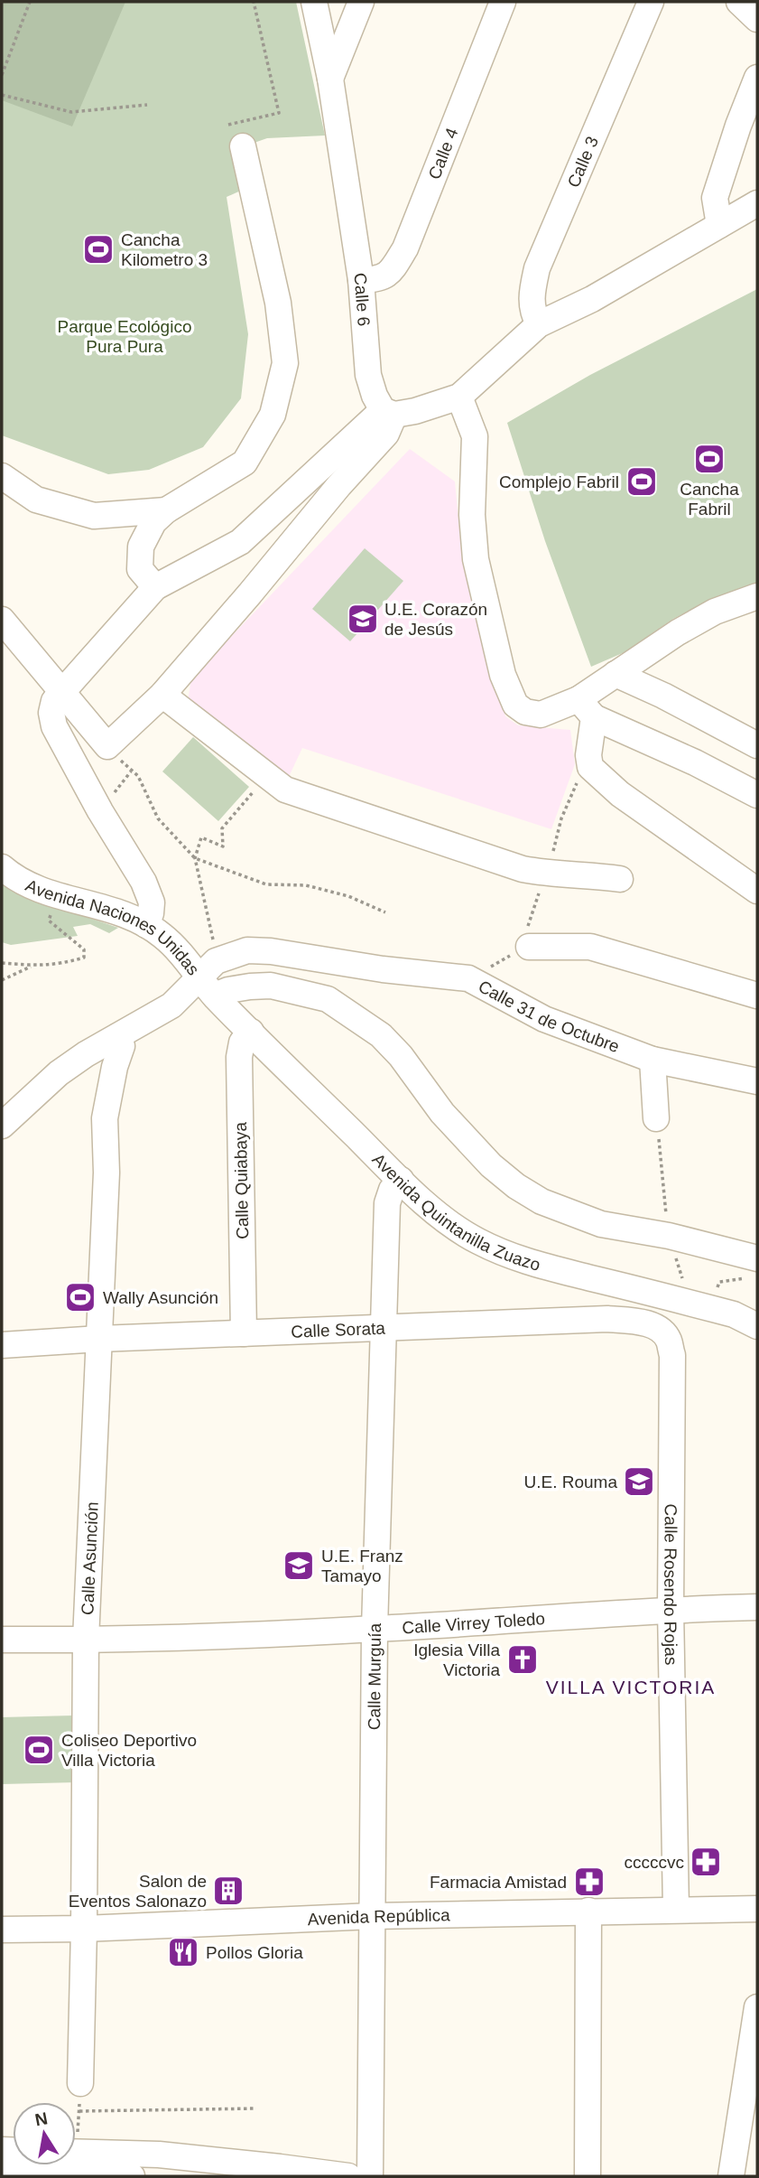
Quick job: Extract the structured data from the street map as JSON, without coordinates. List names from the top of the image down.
{
  "streets": {
    "street": [
      "Calle 4",
      "Calle 3",
      "Calle 6",
      "Avenida Naciones Unidas",
      "Calle 31 de Octubre",
      "Calle Quiabaya",
      "Avenida Quintanilla Zuazo",
      "Calle Sorata",
      "Calle Asunción",
      "Calle Rosendo Rojas",
      "Calle Virrey Toledo",
      "Calle Murguía",
      "Avenida República"
    ]
  },
  "crossings": [
    ["Calle 4", "Calle 6"],
    ["Avenida Naciones Unidas", "Calle 31 de Octubre"],
    ["Avenida Naciones Unidas", "Avenida Quintanilla Zuazo"],
    ["Calle 31 de Octubre", "Avenida Quintanilla Zuazo"],
    ["Calle Quiabaya", "Avenida Quintanilla Zuazo"],
    ["Calle Quiabaya", "Calle Sorata"],
    ["Avenida Quintanilla Zuazo", "Calle Murguía"],
    ["Calle Sorata", "Calle Asunción"],
    ["Calle Sorata", "Calle Rosendo Rojas"],
    ["Calle Sorata", "Calle Murguía"],
    ["Calle Asunción", "Calle Virrey Toledo"],
    ["Calle Asunción", "Avenida República"],
    ["Calle Rosendo Rojas", "Calle Virrey Toledo"],
    ["Calle Rosendo Rojas", "Avenida República"],
    ["Calle Virrey Toledo", "Calle Murguía"],
    ["Calle Murguía", "Avenida República"]
  ],
  "districts": ["VILLA VICTORIA"],
  "parks": ["Parque Ecológico Pura Pura"],
  "places": {
    "sports": [
      "Cancha Kilometro 3",
      "Cancha Fabril",
      "Complejo Fabril",
      "Wally Asunción",
      "Coliseo Deportivo Villa Victoria"
    ],
    "school or university": ["U.E. Corazón de Jesús", "U.E. Rouma", "U.E. Franz Tamayo"],
    "church": ["Iglesia Villa Victoria"],
    "pharmacy": ["cccccvc", "Farmacia Amistad"],
    "building": ["Salon de Eventos Salonazo"],
    "restaurant": ["Pollos Gloria"]
  },
  "north": "top"
}
